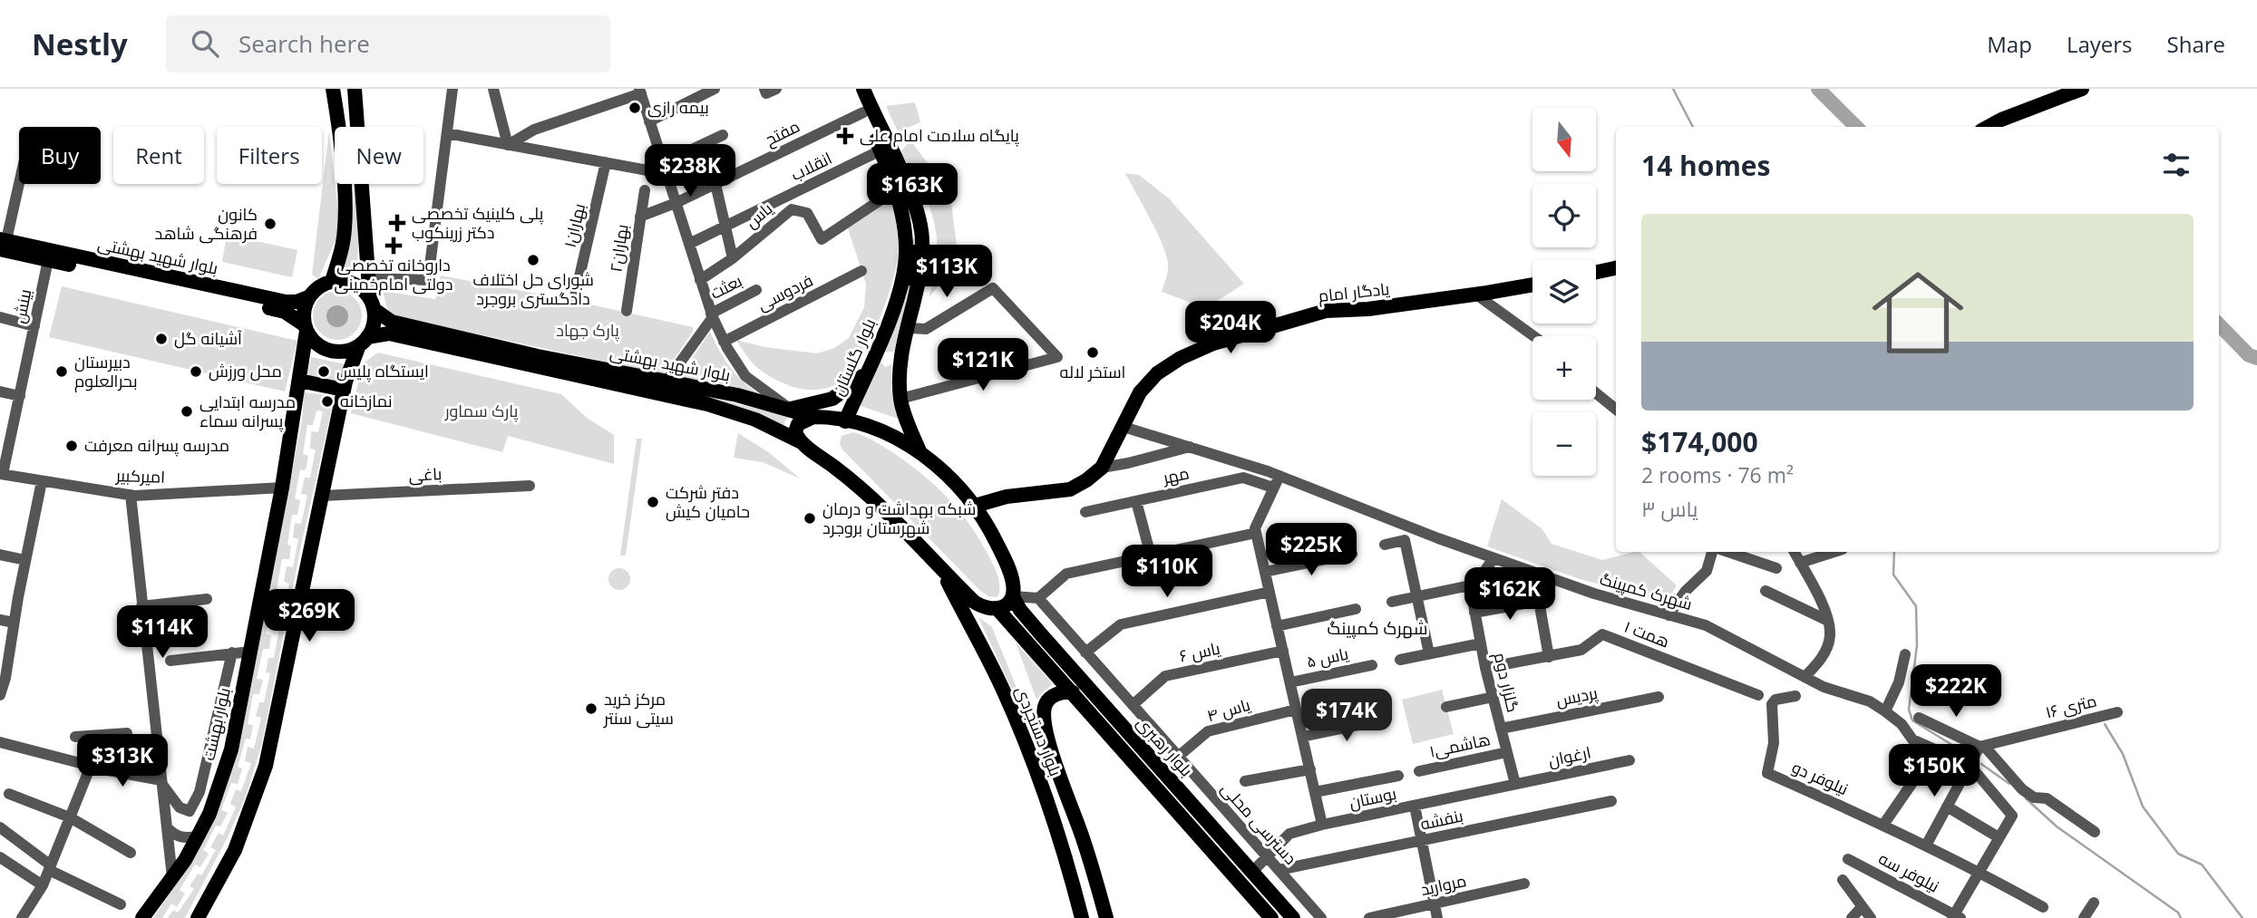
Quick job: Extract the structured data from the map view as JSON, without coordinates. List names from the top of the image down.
{
  "streets": {
    "main road": [
      "بلوار شهید بهشتی",
      "یادگار امام",
      "بلوار گلستان",
      "بلوار بهشت",
      "بلوار دستجردی",
      "بلوار رهبری"
    ],
    "street": [
      "مفتح",
      "انقلاب",
      "یاس",
      "بهاران۱",
      "بهاران۲",
      "بعثت",
      "فردوسی",
      "بینش",
      "باغی",
      "مهر",
      "امیرکبیر",
      "شهرک کمپینگ",
      "همت ۱",
      "یاس ۶",
      "یاس ۵",
      "گلزار دوم",
      "پردیس",
      "۱۶ متری",
      "یاس ۴",
      "هاشمی۱",
      "ارغوان",
      "نیلوفر دو",
      "بوستان",
      "بنفشه",
      "دسترسی محلی",
      "نیلوفر سه",
      "مروارید"
    ]
  },
  "crossings": [
    ["مفتح", "بهاران۲"],
    ["مفتح", "بلوار گلستان"],
    ["انقلاب", "بلوار گلستان"],
    ["یاس", "بلوار گلستان"],
    ["بلوار شهید بهشتی", "یادگار امام"],
    ["بلوار شهید بهشتی", "بینش"],
    ["بلوار شهید بهشتی", "بلوار گلستان"],
    ["بلوار شهید بهشتی", "بلوار بهشت"],
    ["بلوار شهید بهشتی", "بلوار دستجردی"],
    ["بلوار شهید بهشتی", "بلوار رهبری"],
    ["یادگار امام", "شهرک کمپینگ"],
    ["بینش", "امیرکبیر"],
    ["امیرکبیر", "بلوار بهشت"],
    ["همت ۱", "گلزار دوم"],
    ["یاس ۶", "دسترسی محلی"],
    ["گلزار دوم", "پردیس"],
    ["گلزار دوم", "هاشمی۱"],
    ["گلزار دوم", "ارغوان"],
    ["گلزار دوم", "بوستان"],
    ["یاس ۴", "دسترسی محلی"],
    ["بلوار دستجردی", "بلوار رهبری"],
    ["بلوار رهبری", "بوستان"],
    ["ارغوان", "بوستان"],
    ["بوستان", "دسترسی محلی"],
    ["بنفشه", "دسترسی محلی"]
  ],
  "districts": ["شهرک کمپینگ"],
  "parks": ["پارک جهاد", "پارک سماور"],
  "places": {
    "other": [
      "بیمه رازی",
      "کانون فرهنگی شاهد",
      "شورای حل اختلاف دادگستری بروجرد",
      "آشیانه گل",
      "استخر لاله",
      "دبیرستان بحرالعلوم",
      "محل ورزش",
      "ایستگاه پلیس",
      "نمازخانه",
      "مدرسه ابتدایی پسرانه سماء",
      "مدرسه پسرانه معرفت",
      "دفتر شرکت حامیان کیش",
      "شبکه بهداشت و درمان شهرستان بروجرد",
      "مرکز خرید سیتی سنتر"
    ],
    "health": ["پایگاه سلامت امام علی", "پلی کلینیک تخصصی دکتر زرینکوب", "داروخانه تخصصی دولتی امام‌خمینی"]
  },
  "north": "bottom",
  "page": {
    "header": "Nestly",
    "search": "Search here",
    "nav": ["Map", "Layers", "Share"],
    "map_buttons": ["+", "−"],
    "chip": [
      "Buy",
      "Rent",
      "Filters",
      "New"
    ],
    "heading": "14 homes",
    "price": [
      "$238K",
      "$163K",
      "$113K",
      "$204K",
      "$121K",
      "$225K",
      "$110K",
      "$162K",
      "$269K",
      "$114K",
      "$222K",
      "$174K",
      "$313K",
      "$150K"
    ],
    "list": [
      {
        "name": "$174,000",
        "note": "2 rooms · 76 m² · یاس ۳"
      }
    ]
  }
}
